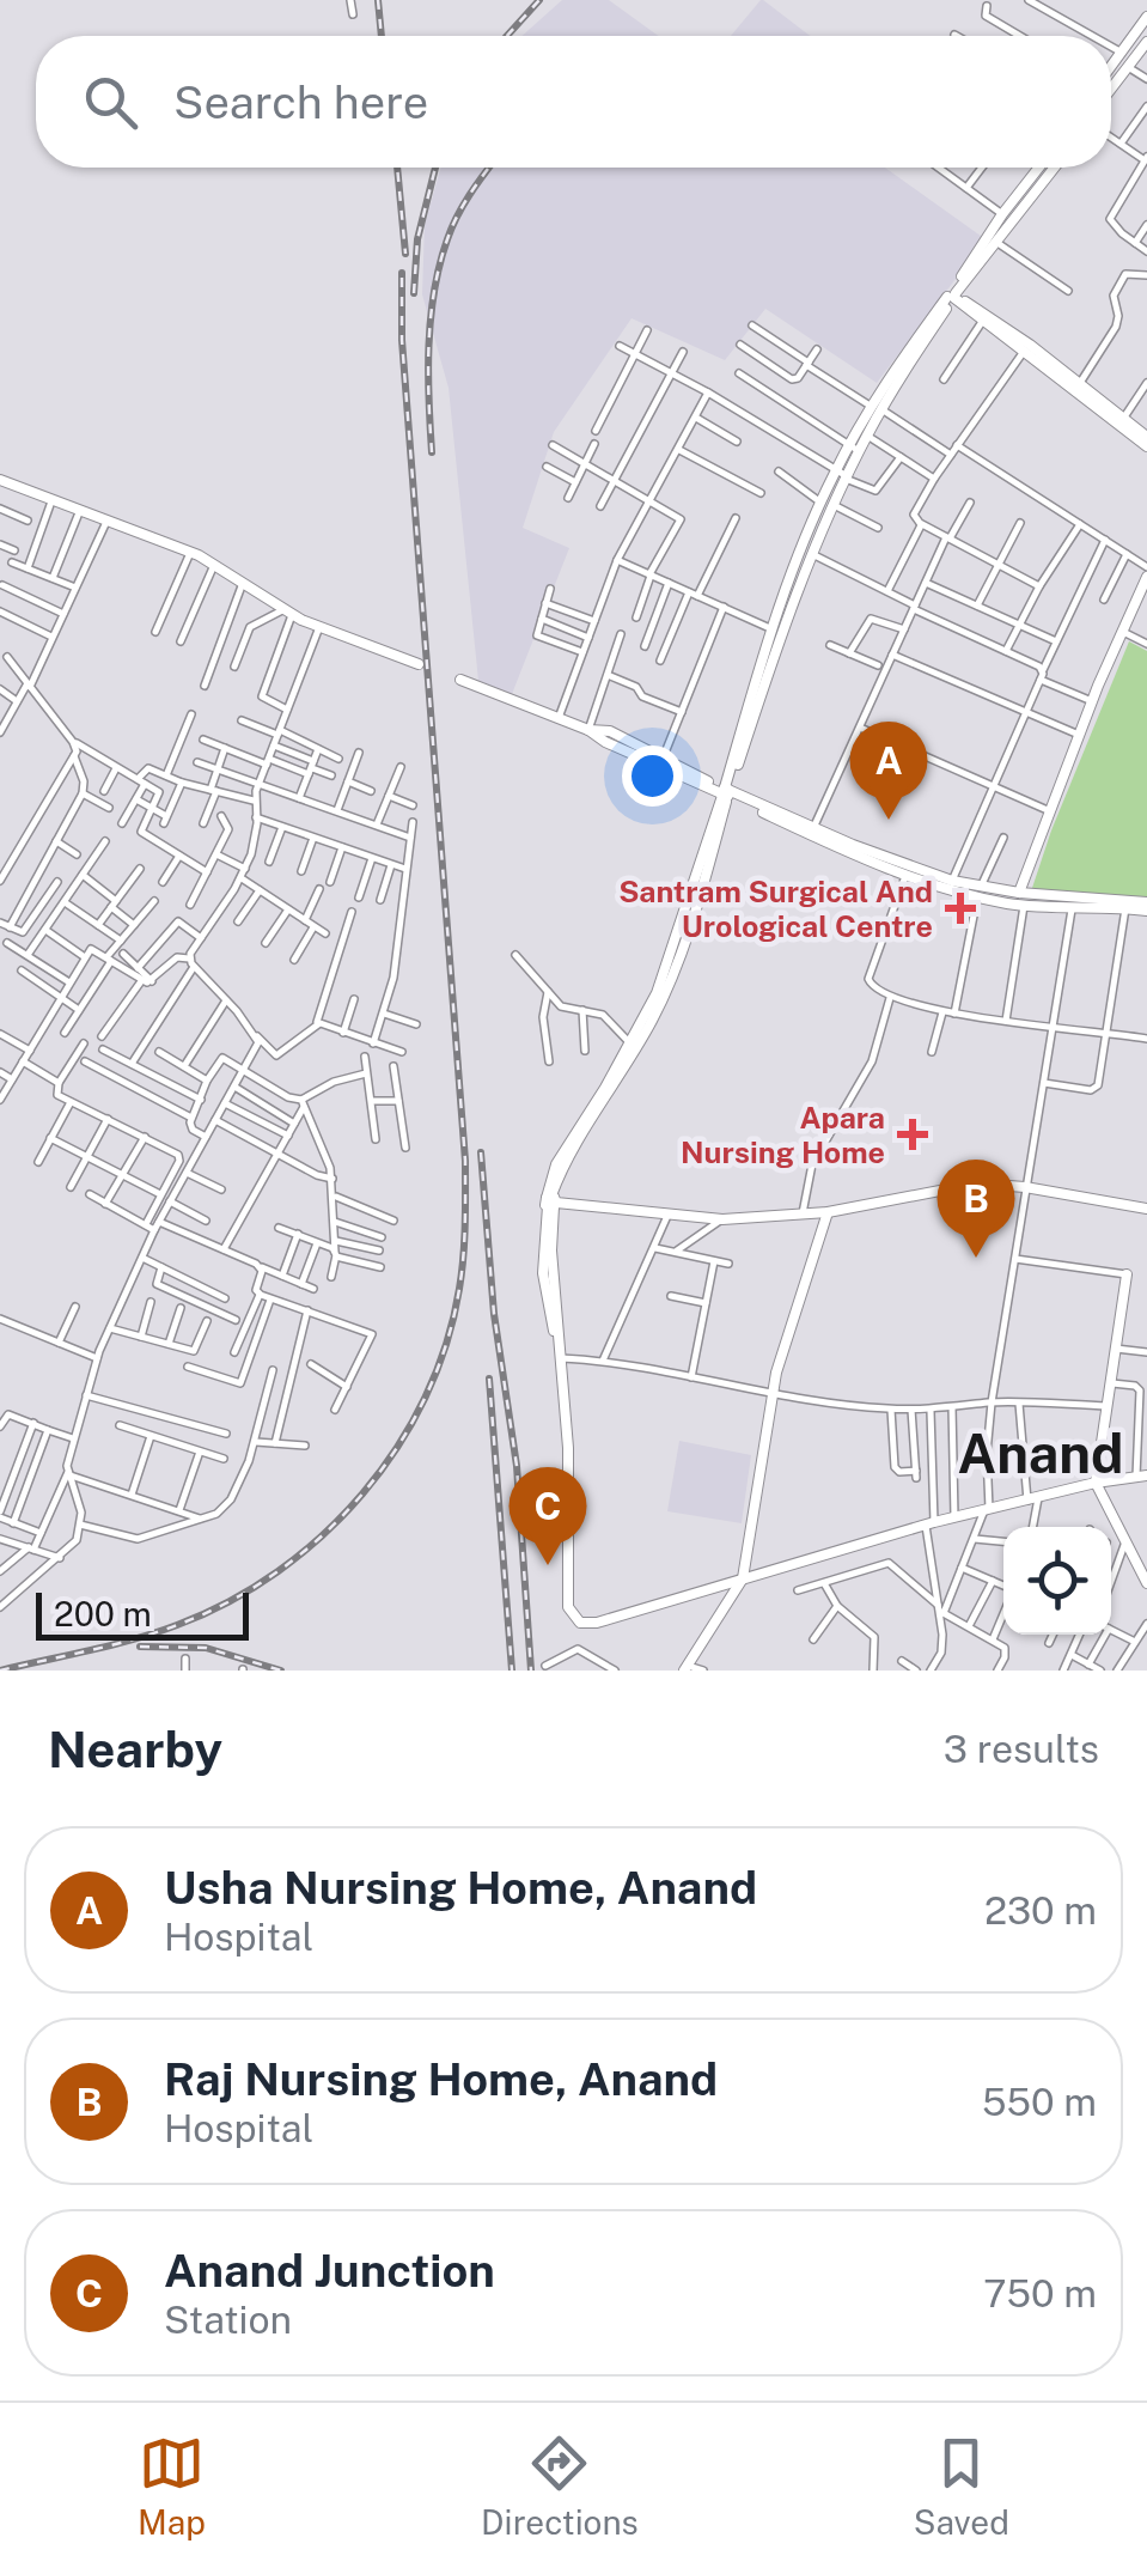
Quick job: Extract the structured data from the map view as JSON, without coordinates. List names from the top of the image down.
{
  "districts": ["Anand"],
  "places": {
    "health": ["Santram Surgical And Urological Centre", "Apara Nursing Home"]
  },
  "scale_bar": "200 m",
  "page": {
    "search": "Search here",
    "pins": ["A", "B", "C"],
    "scale": "200 m",
    "heading": ["Nearby", "3 results"],
    "list": [
      {
        "mark": "A",
        "name": "Usha Nursing Home, Anand",
        "note": "Hospital",
        "value": "230 m"
      },
      {
        "mark": "B",
        "name": "Raj Nursing Home, Anand",
        "note": "Hospital",
        "value": "550 m"
      },
      {
        "mark": "C",
        "name": "Anand Junction",
        "note": "Station",
        "value": "750 m"
      }
    ],
    "nav": ["Map", "Directions", "Saved"]
  }
}
